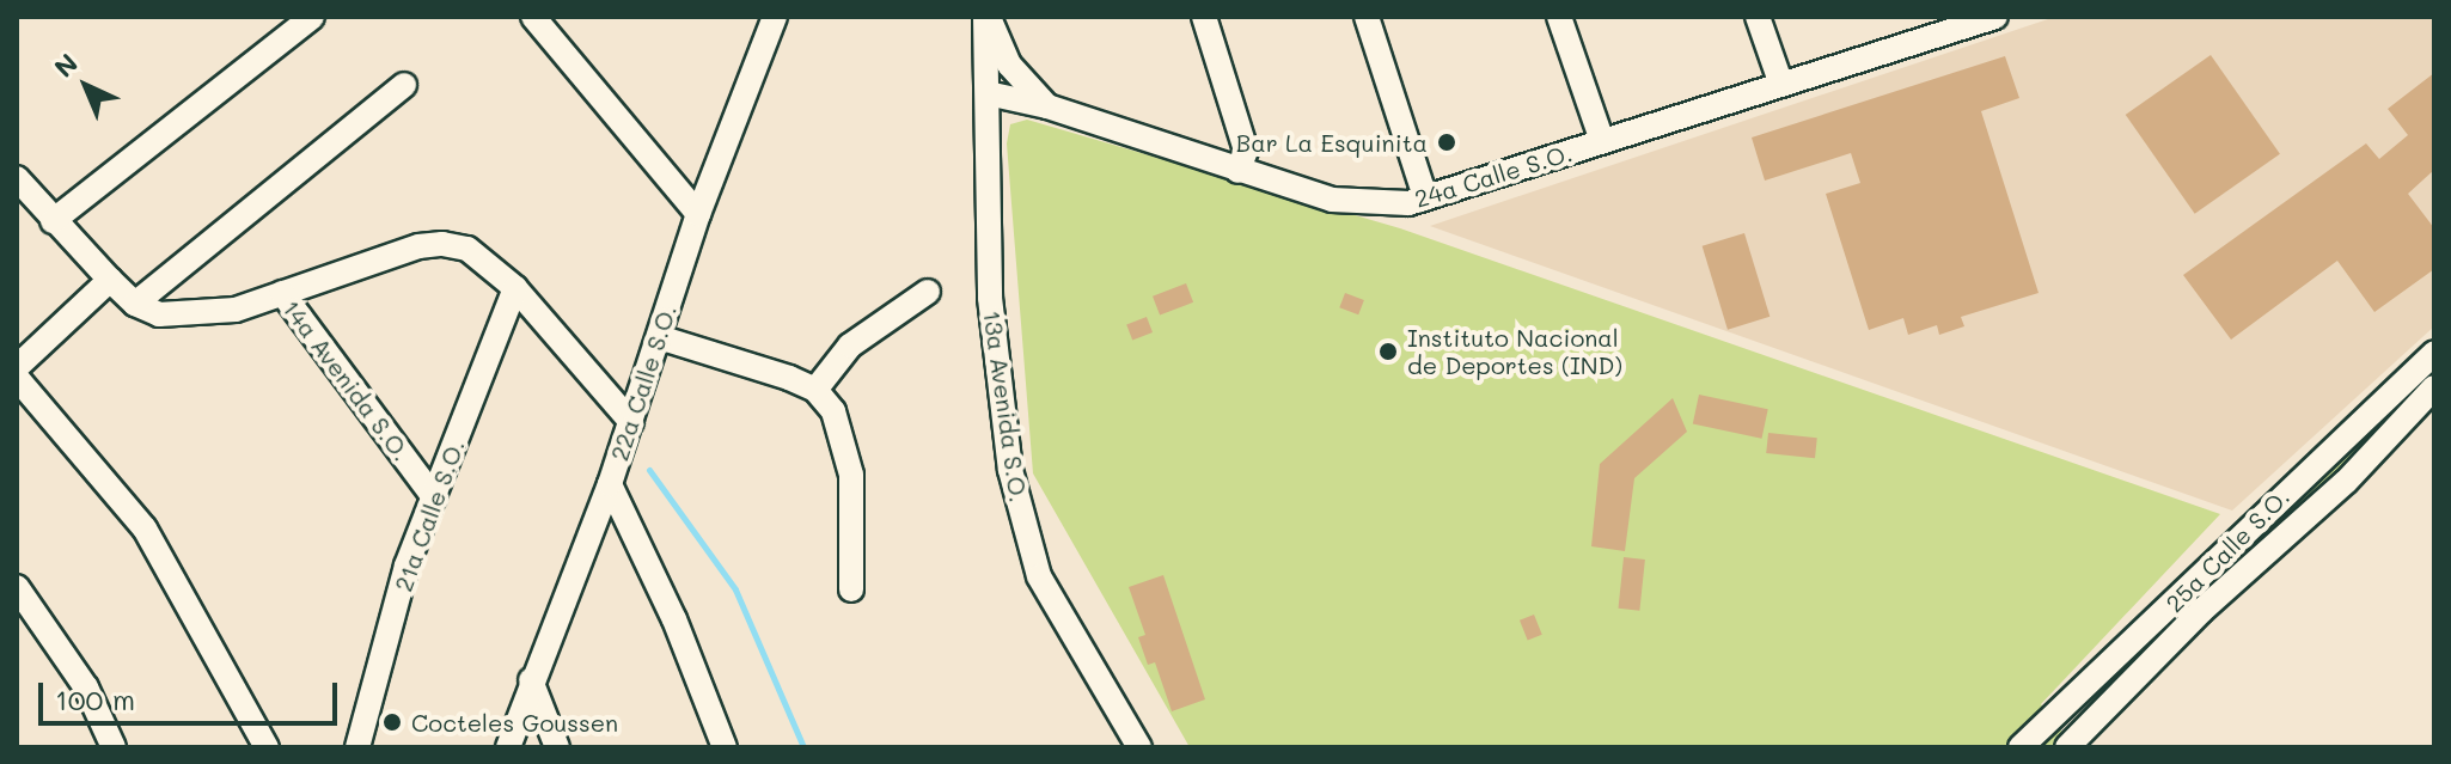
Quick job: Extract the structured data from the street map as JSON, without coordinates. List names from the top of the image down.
{
  "streets": {
    "street": [
      "24a Calle S.O.",
      "14a Avenida S.O.",
      "22a Calle S.O.",
      "13a Avenida S.O.",
      "21a Calle S.O.",
      "25a Calle S.O."
    ]
  },
  "crossings": [
    ["24a Calle S.O.", "13a Avenida S.O."],
    ["14a Avenida S.O.", "21a Calle S.O."]
  ],
  "places": ["Bar La Esquinita", "Instituto Nacional de Deportes (IND)", "Cocteles Goussen"],
  "scale_bar": "100 m",
  "north": "top left"
}
